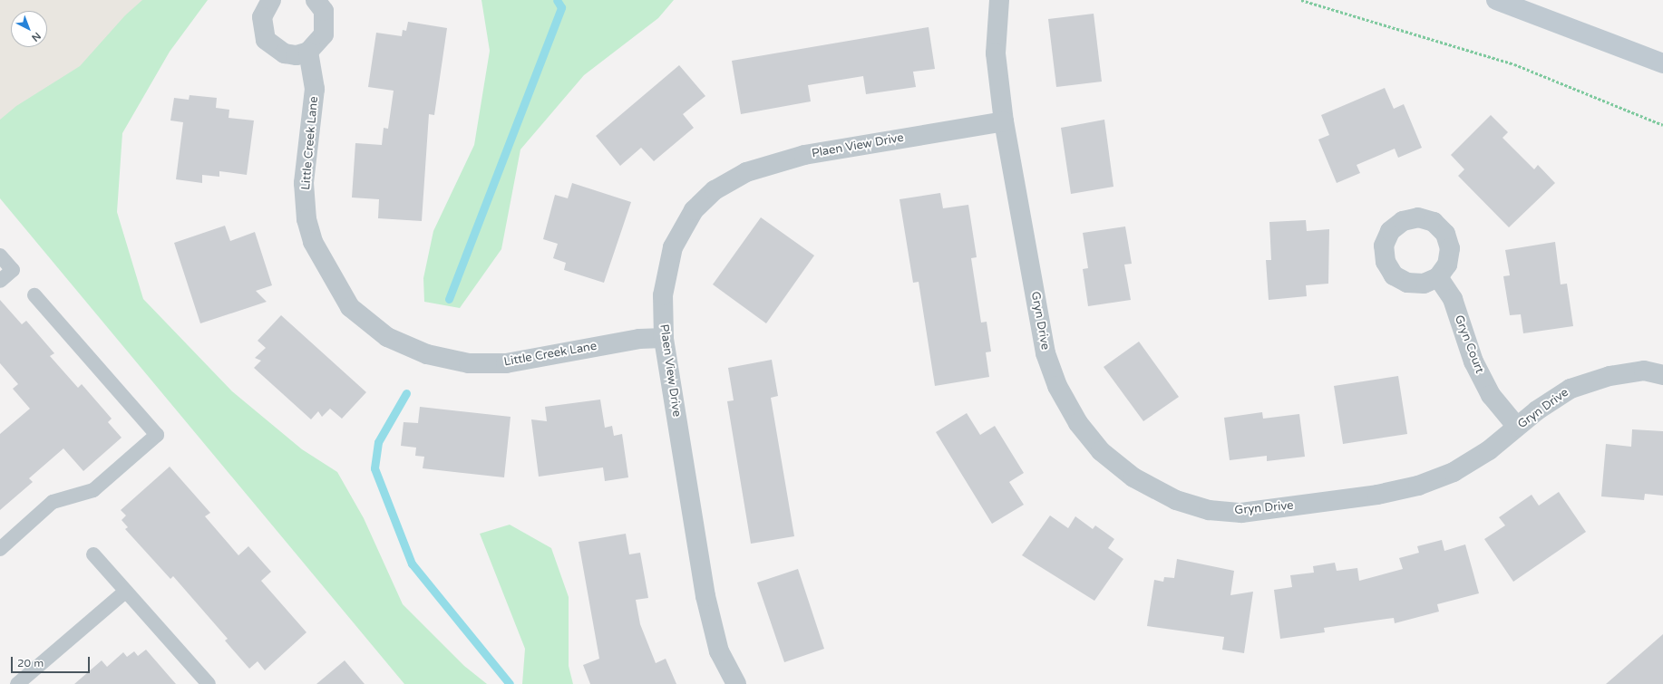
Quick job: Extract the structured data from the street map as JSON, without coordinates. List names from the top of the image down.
{
  "streets": {
    "street": [
      "Little Creek Lane",
      "Plaen View Drive",
      "Gryn Drive",
      "Gryn Court"
    ]
  },
  "crossings": [
    ["Little Creek Lane", "Plaen View Drive"],
    ["Plaen View Drive", "Gryn Drive"],
    ["Gryn Drive", "Gryn Court"]
  ],
  "scale_bar": "20 m",
  "north": "bottom right"
}
